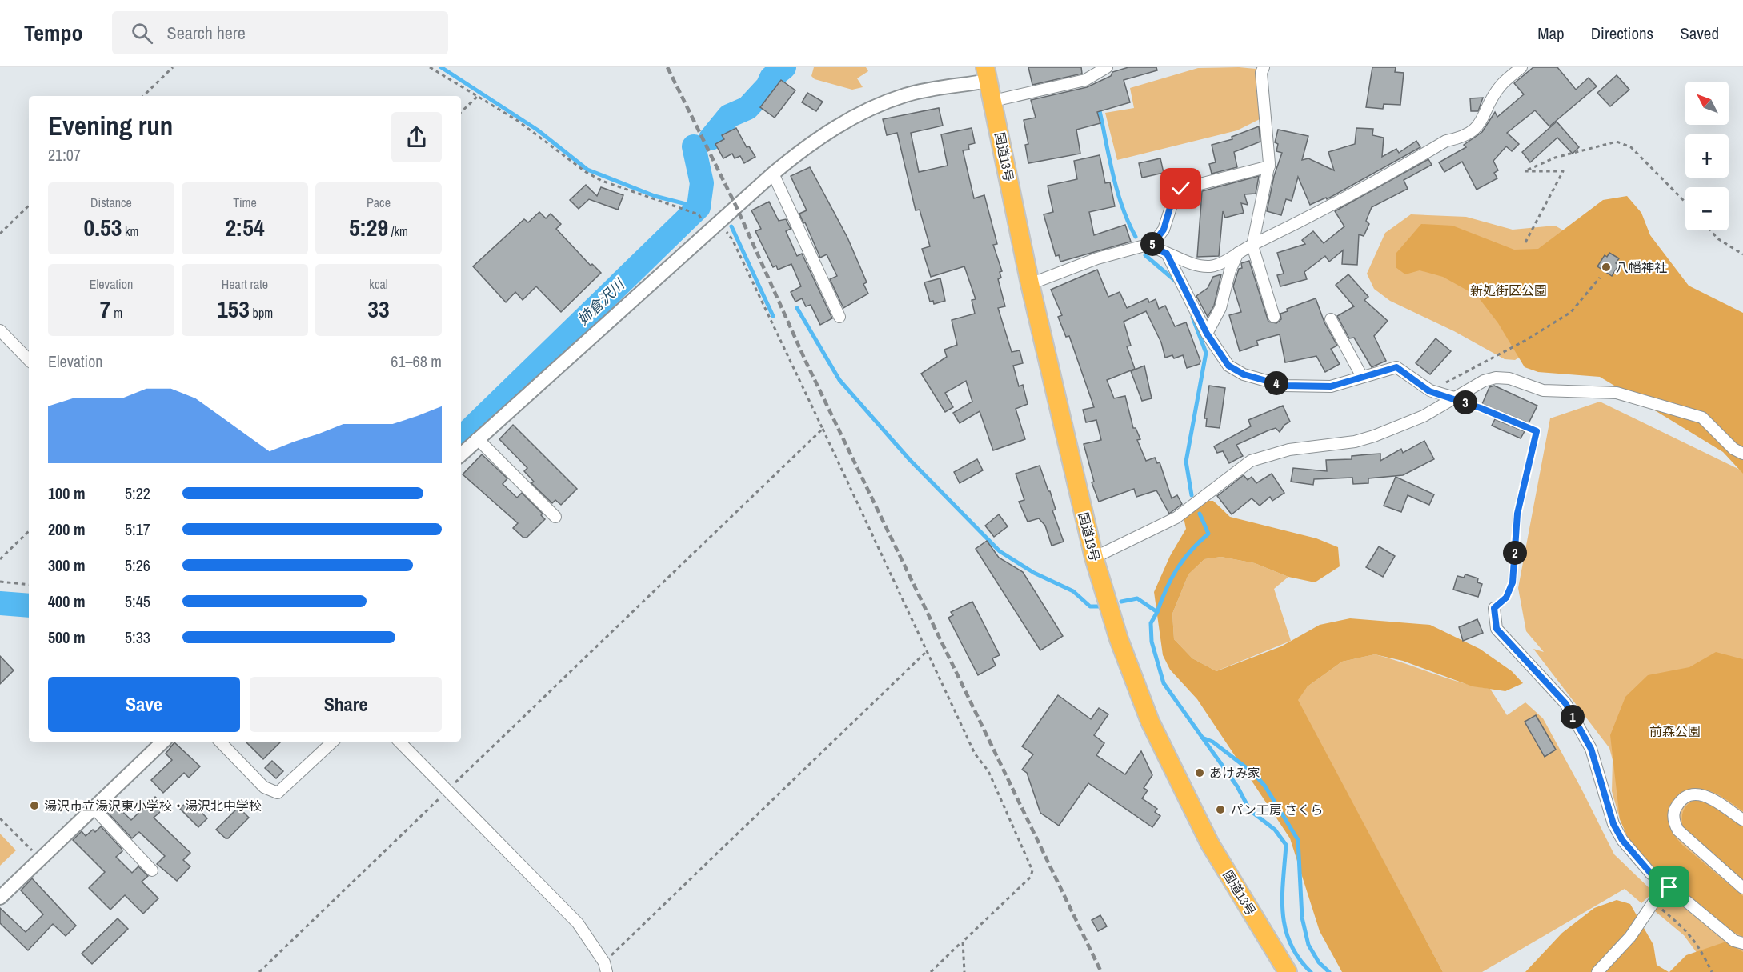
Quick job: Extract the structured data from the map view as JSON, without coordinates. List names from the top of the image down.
{
  "streets": {
    "highway": ["国道13号"]
  },
  "water": ["姉倉沢川"],
  "parks": ["新処街区公園", "前森公園"],
  "places": [
    "八幡神社",
    "あけみ家",
    "湯沢市立湯沢東小学校・湯沢北中学校",
    "パン工房 さくら"
  ],
  "north": "top left",
  "page": {
    "header": "Tempo",
    "search": "Search here",
    "nav": ["Map", "Directions", "Saved"],
    "map_buttons": ["+", "−"],
    "heading": ["Evening run", "21:07"],
    "stats": [
      ["Distance", "0.53 km"],
      ["Time", "2:54"],
      ["Pace", "5:29 /km"],
      ["Elevation", "7 m"],
      ["Heart rate", "153 bpm"],
      ["kcal", "33"]
    ],
    "pins": [
      "5",
      "4",
      "3",
      "2",
      "1"
    ],
    "chart": ["Elevation", "61–68 m"],
    "list": [
      {
        "name": "100 m",
        "note": "5:22"
      },
      {
        "name": "200 m",
        "note": "5:17"
      },
      {
        "name": "300 m",
        "note": "5:26"
      },
      {
        "name": "400 m",
        "note": "5:45"
      },
      {
        "name": "500 m",
        "note": "5:33"
      }
    ],
    "buttons": ["Save", "Share"]
  }
}
